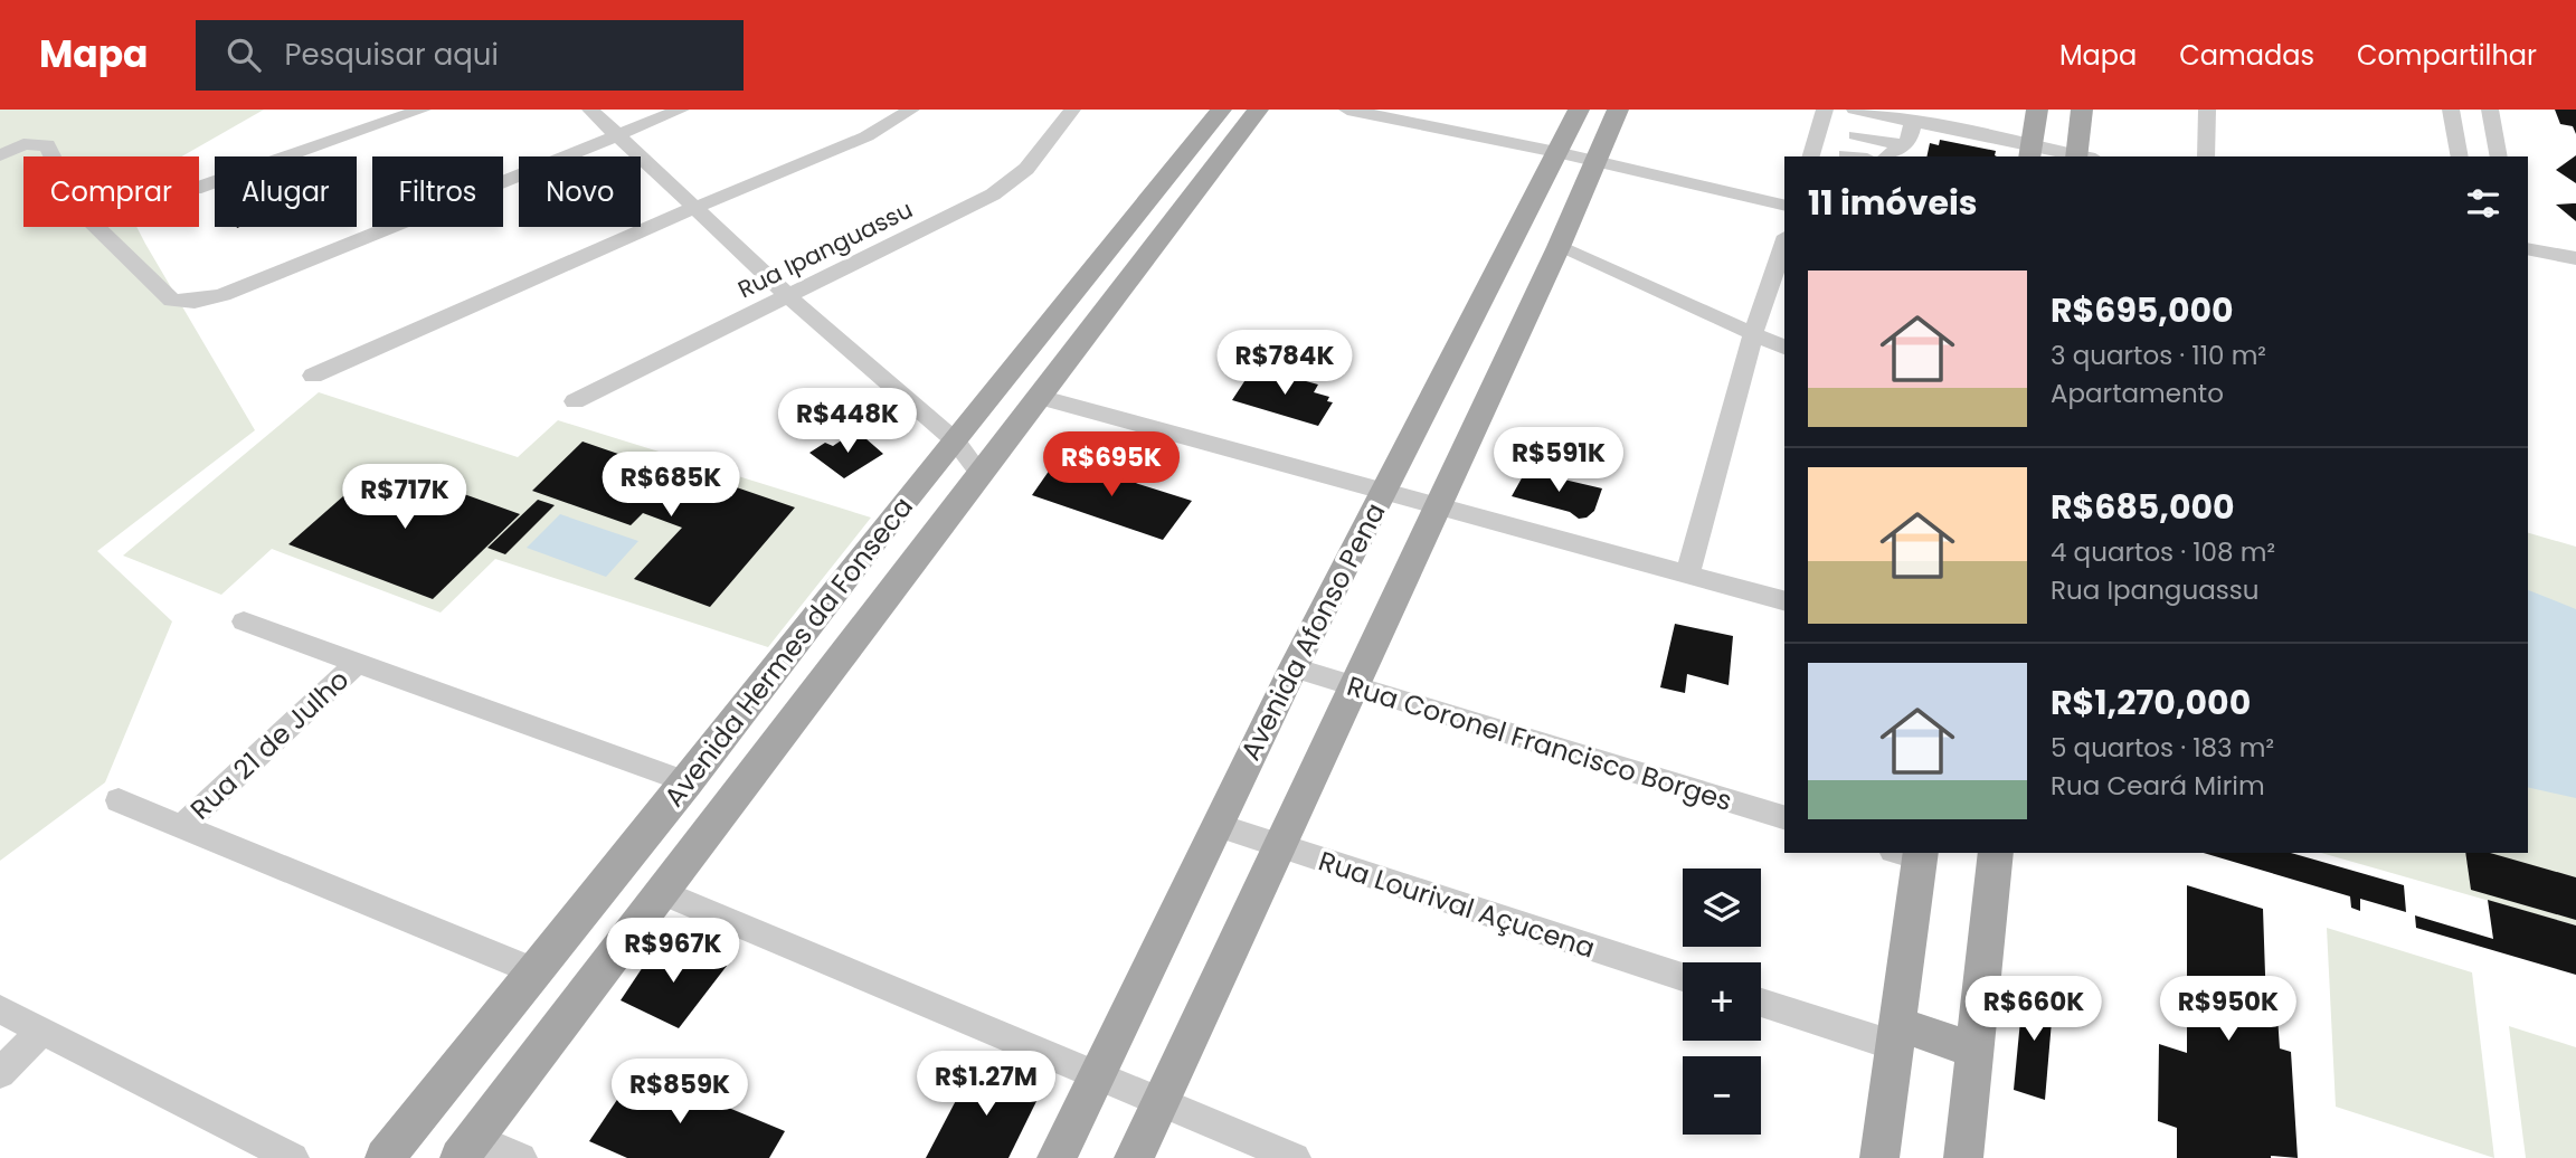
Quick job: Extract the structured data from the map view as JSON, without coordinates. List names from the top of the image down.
{
  "streets": {
    "main road": ["Avenida Afonso Pena", "Avenida Hermes da Fonseca"],
    "street": [
      "Rua Ipanguassu",
      "Rua Coronel Francisco Borges",
      "Rua 21 de Julho",
      "Rua Lourival Açucena"
    ]
  },
  "crossings": [
    ["Avenida Afonso Pena", "Rua Coronel Francisco Borges"],
    ["Avenida Afonso Pena", "Rua Lourival Açucena"]
  ],
  "page": {
    "header": "Mapa",
    "search": "Pesquisar aqui",
    "nav": ["Mapa", "Camadas", "Compartilhar"],
    "chip": [
      "Comprar",
      "Alugar",
      "Filtros",
      "Novo"
    ],
    "heading": "11 imóveis",
    "list": [
      {
        "name": "R$695,000",
        "note": "3 quartos · 110 m² · Apartamento"
      },
      {
        "name": "R$685,000",
        "note": "4 quartos · 108 m² · Rua Ipanguassu"
      },
      {
        "name": "R$1,270,000",
        "note": "5 quartos · 183 m² · Rua Ceará Mirim"
      }
    ],
    "price": [
      "R$784K",
      "R$448K",
      "R$591K",
      "R$695K",
      "R$685K",
      "R$717K",
      "R$967K",
      "R$660K",
      "R$950K",
      "R$1.27M",
      "R$859K"
    ],
    "map_buttons": ["+", "−"]
  }
}
